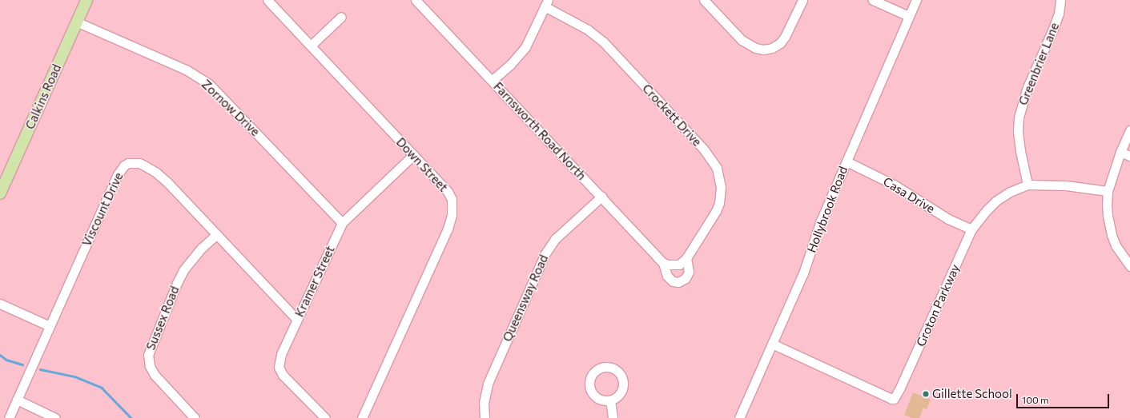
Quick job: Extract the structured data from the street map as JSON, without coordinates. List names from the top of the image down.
{
  "streets": {
    "main road": ["Calkins Road"],
    "street": [
      "Greenbrier Lane",
      "Zornow Drive",
      "Crockett Drive",
      "Farnsworth Road North",
      "Down Street",
      "Casa Drive",
      "Viscount Drive",
      "Hollybrook Road",
      "Kramer Street",
      "Queensway Road",
      "Groton Parkway",
      "Sussex Road"
    ]
  },
  "crossings": [
    ["Greenbrier Lane", "Groton Parkway"],
    ["Calkins Road", "Zornow Drive"],
    ["Zornow Drive", "Kramer Street"],
    ["Farnsworth Road North", "Queensway Road"],
    ["Down Street", "Kramer Street"],
    ["Casa Drive", "Hollybrook Road"],
    ["Casa Drive", "Groton Parkway"],
    ["Viscount Drive", "Kramer Street"],
    ["Viscount Drive", "Sussex Road"],
    ["Hollybrook Road", "Groton Parkway"]
  ],
  "places": ["Gillette School"],
  "scale_bar": "100 m"
}
